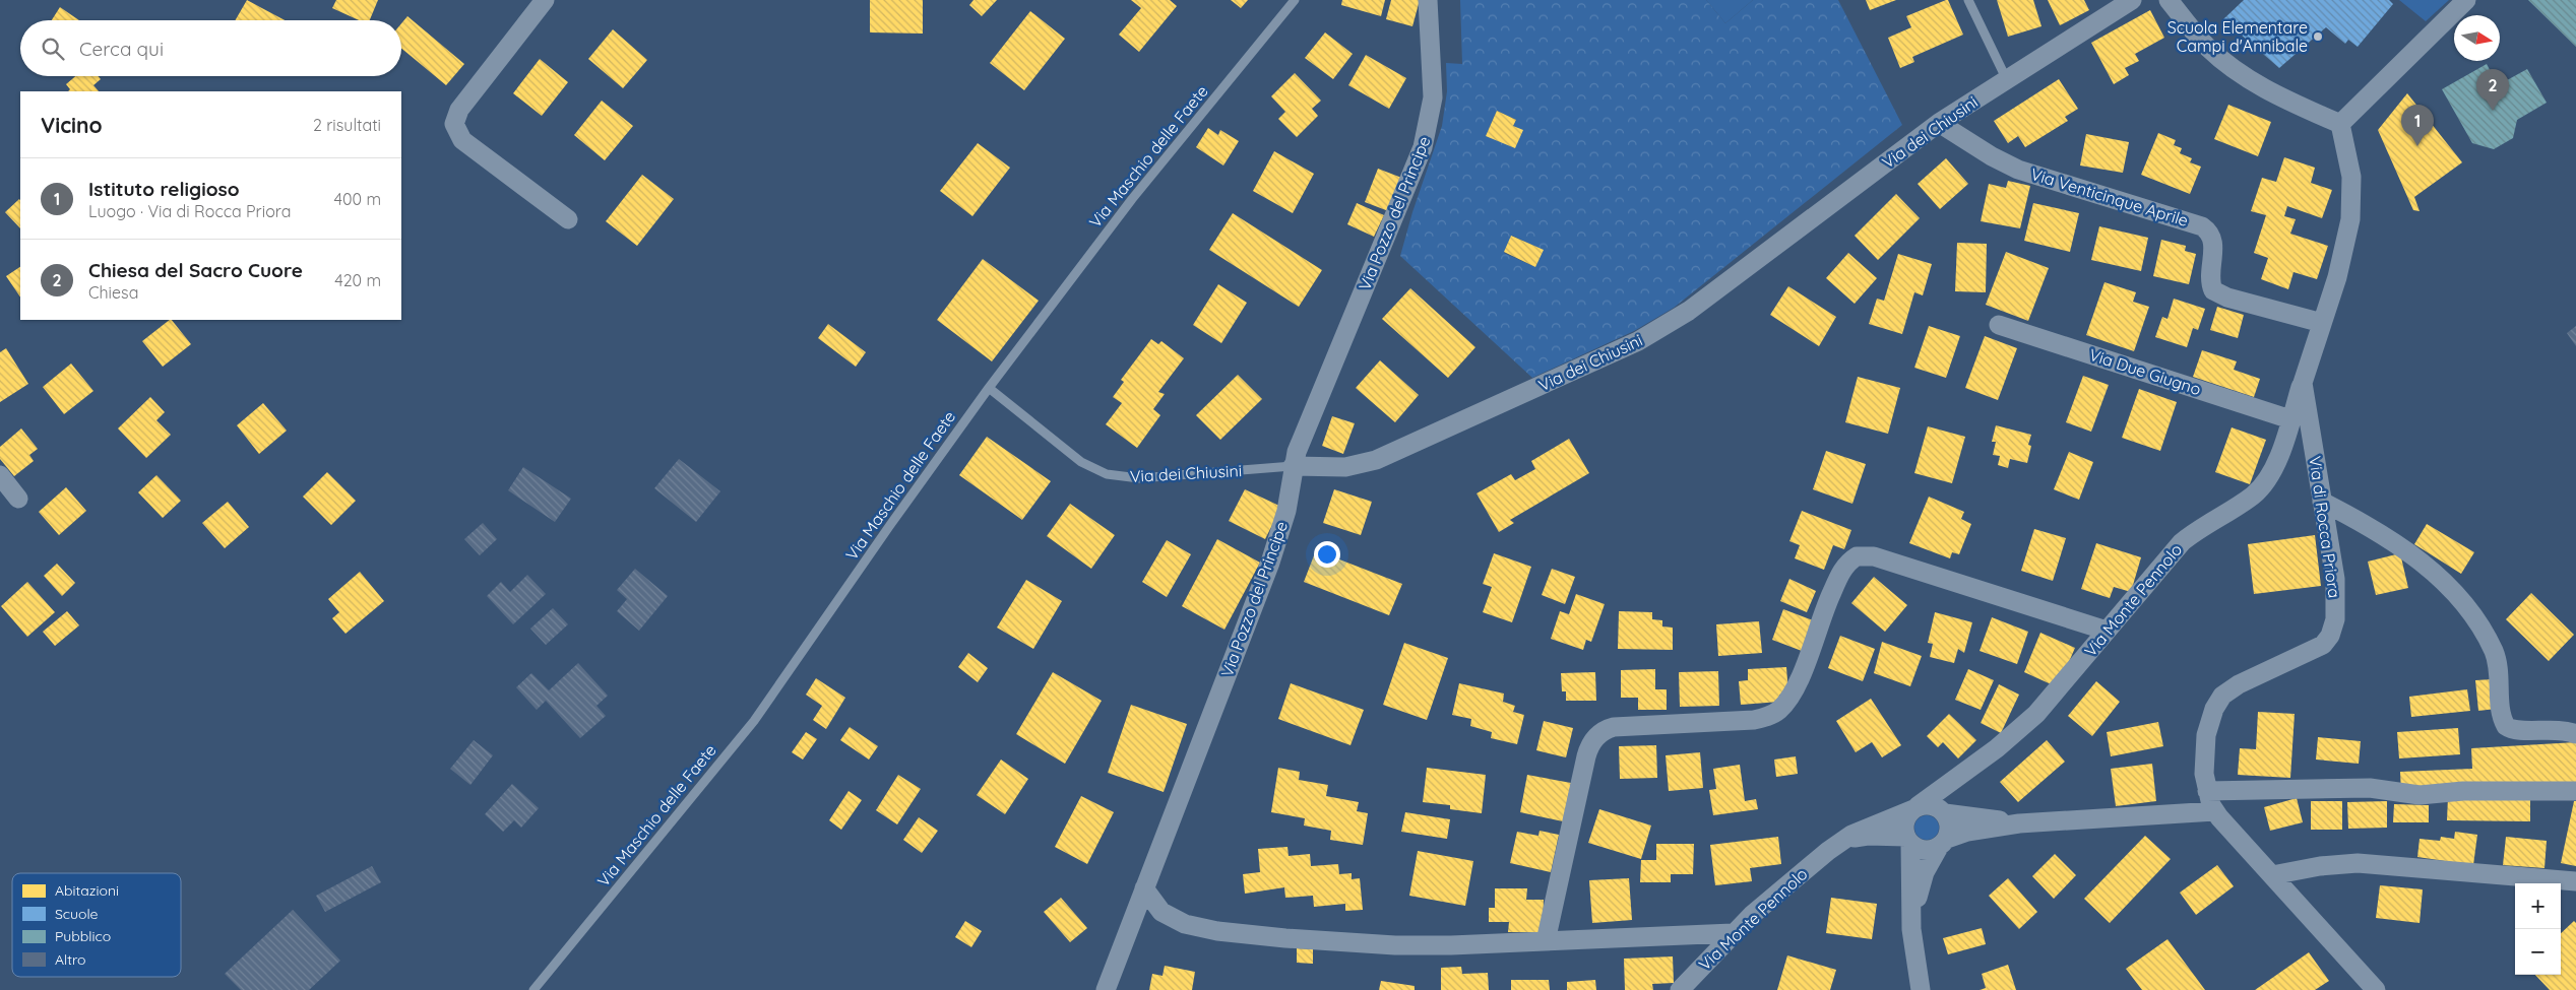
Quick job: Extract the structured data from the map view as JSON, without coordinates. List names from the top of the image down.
{
  "streets": {
    "street": [
      "Via dei Chiusini",
      "Via Venticinque Aprile",
      "Via Pozzo del Principe",
      "Via Due Giugno",
      "Via di Rocca Priora",
      "Via Monte Pennolo"
    ],
    "lane": ["Via Maschio delle Faete"]
  },
  "crossings": [
    ["Via dei Chiusini", "Via Maschio delle Faete"],
    ["Via dei Chiusini", "Via Venticinque Aprile"],
    ["Via dei Chiusini", "Via Pozzo del Principe"],
    ["Via Venticinque Aprile", "Via di Rocca Priora"],
    ["Via Due Giugno", "Via Monte Pennolo"],
    ["Via di Rocca Priora", "Via Monte Pennolo"]
  ],
  "places": ["Scuola Elementare Campi d'Annibale"],
  "legend": [
    "Abitazioni",
    "Scuole",
    "Pubblico",
    "Altro"
  ],
  "north": "right",
  "page": {
    "search": "Cerca qui",
    "pins": ["2", "1"],
    "heading": ["Vicino", "2 risultati"],
    "list": [
      {
        "mark": "1",
        "name": "Istituto religioso",
        "note": "Luogo · Via di Rocca Priora",
        "value": "400 m"
      },
      {
        "mark": "2",
        "name": "Chiesa del Sacro Cuore",
        "note": "Chiesa",
        "value": "420 m"
      }
    ],
    "map_buttons": ["+", "−"]
  }
}
